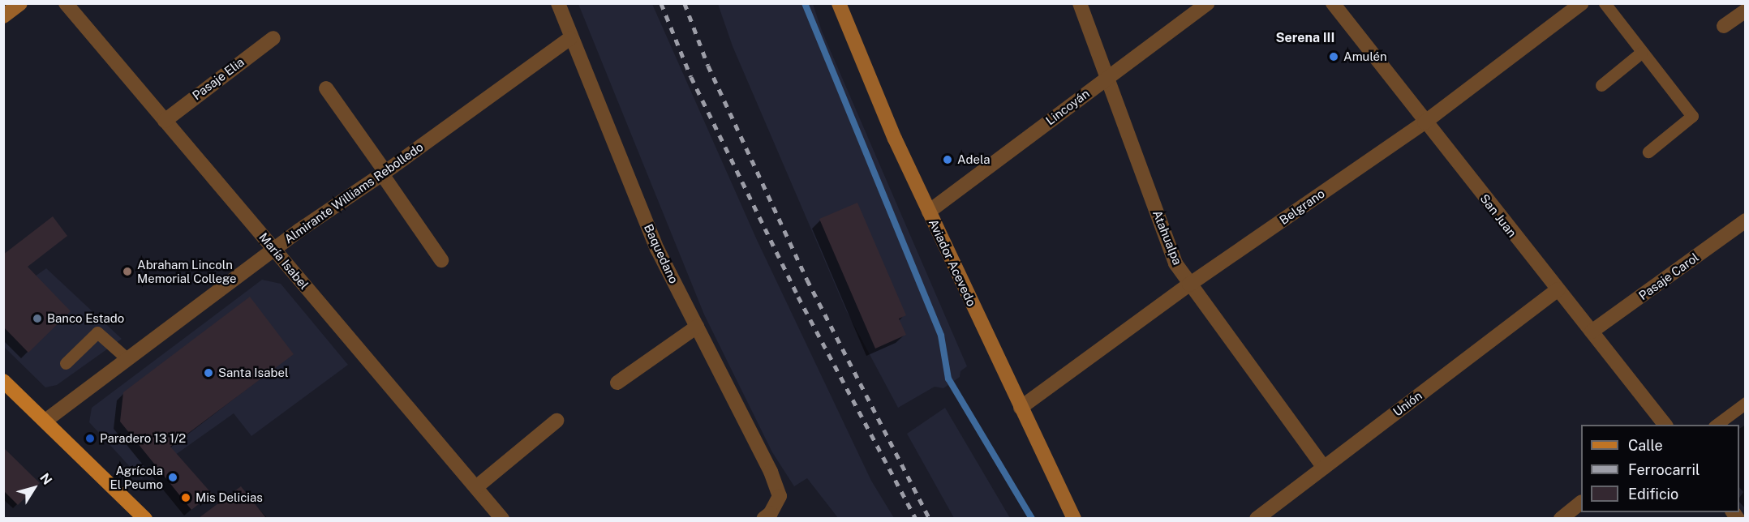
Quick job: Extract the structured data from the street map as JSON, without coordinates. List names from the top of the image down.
{
  "streets": {
    "main road": ["Aviador Acevedo"],
    "street": [
      "Pasaje Elia",
      "Lincoyán",
      "Almirante Williams Rebolledo",
      "Belgrano",
      "San Juan",
      "Atahualpa",
      "Baquedano",
      "María Isabel",
      "Pasaje Carol",
      "Unión"
    ]
  },
  "crossings": [
    ["Pasaje Elia", "María Isabel"],
    ["Lincoyán", "Atahualpa"],
    ["Lincoyán", "Aviador Acevedo"],
    ["Almirante Williams Rebolledo", "Baquedano"],
    ["Almirante Williams Rebolledo", "María Isabel"],
    ["Belgrano", "San Juan"],
    ["Belgrano", "Atahualpa"],
    ["Belgrano", "Aviador Acevedo"],
    ["San Juan", "Pasaje Carol"],
    ["San Juan", "Unión"],
    ["Atahualpa", "Unión"]
  ],
  "districts": ["Serena III"],
  "places": [
    "Amulén",
    "Adela",
    "Abraham Lincoln Memorial College",
    "Banco Estado",
    "Santa Isabel",
    "Paradero 13 1/2",
    "Agrícola El Peumo",
    "Mis Delicias"
  ],
  "legend": ["Calle", "Ferrocarril", "Edificio"],
  "north": "top right"
}
